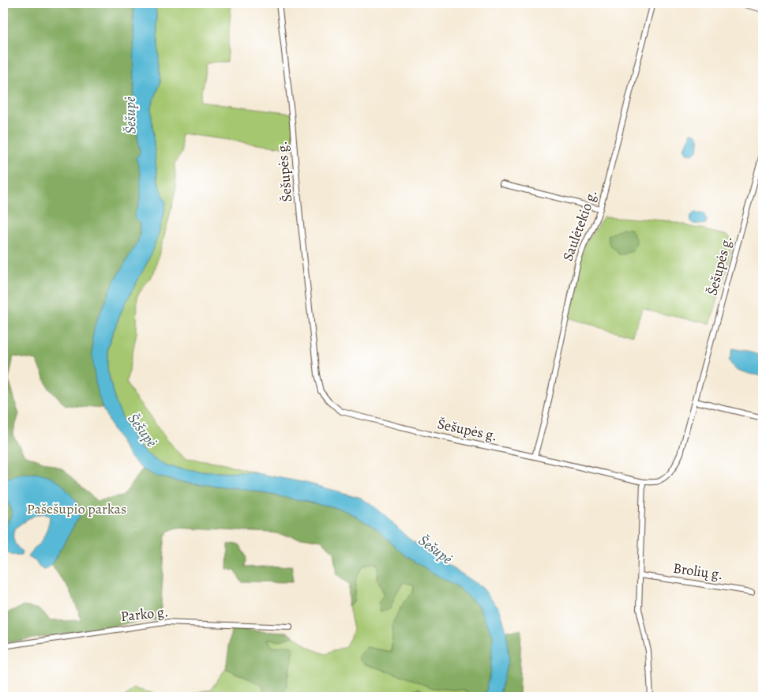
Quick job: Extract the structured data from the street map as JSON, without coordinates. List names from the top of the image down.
{
  "streets": {
    "street": [
      "Šešupės g.",
      "Saulėtekio g.",
      "Brolių g.",
      "Parko g."
    ]
  },
  "crossings": [
    ["Šešupės g.", "Saulėtekio g."]
  ],
  "water": ["Šešupė"],
  "parks": ["Pašešupio parkas"]
}
